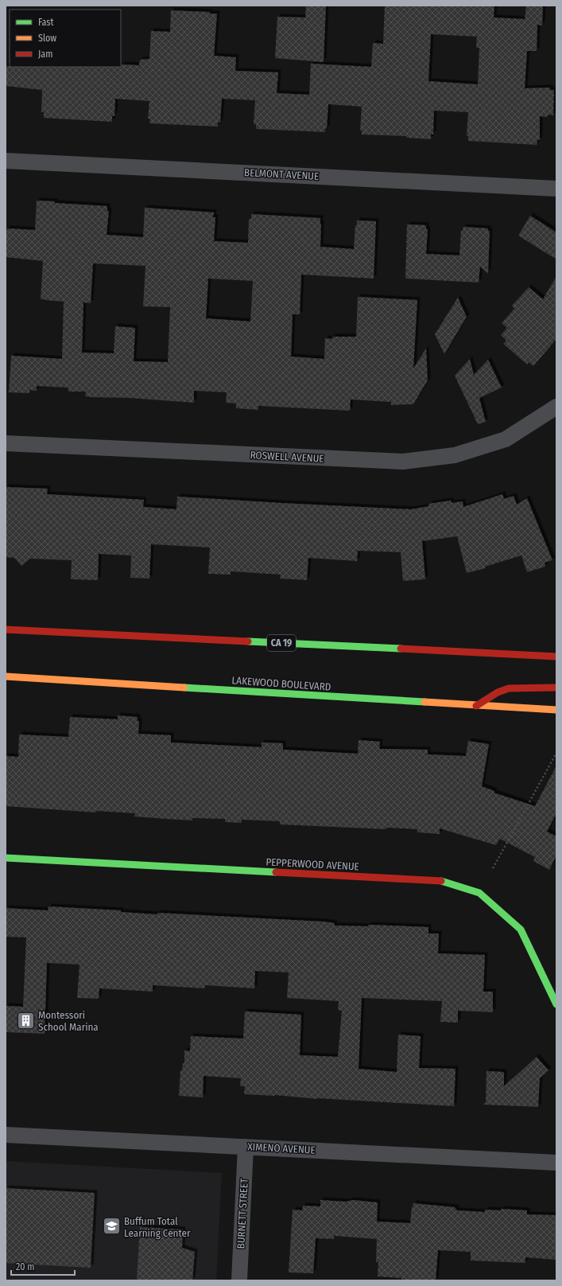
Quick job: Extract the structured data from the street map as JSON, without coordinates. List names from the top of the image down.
{
  "streets": {
    "main road": ["CA 19", "LAKEWOOD BOULEVARD", "PEPPERWOOD AVENUE"],
    "street": [
      "BELMONT AVENUE",
      "ROSWELL AVENUE",
      "XIMENO AVENUE",
      "BURNETT STREET"
    ]
  },
  "crossings": [
    ["XIMENO AVENUE", "BURNETT STREET"]
  ],
  "places": {
    "building": ["Montessori School Marina"],
    "school or university": ["Buffum Total Learning Center"]
  },
  "legend": ["Fast", "Slow", "Jam"],
  "scale_bar": "20 m"
}
